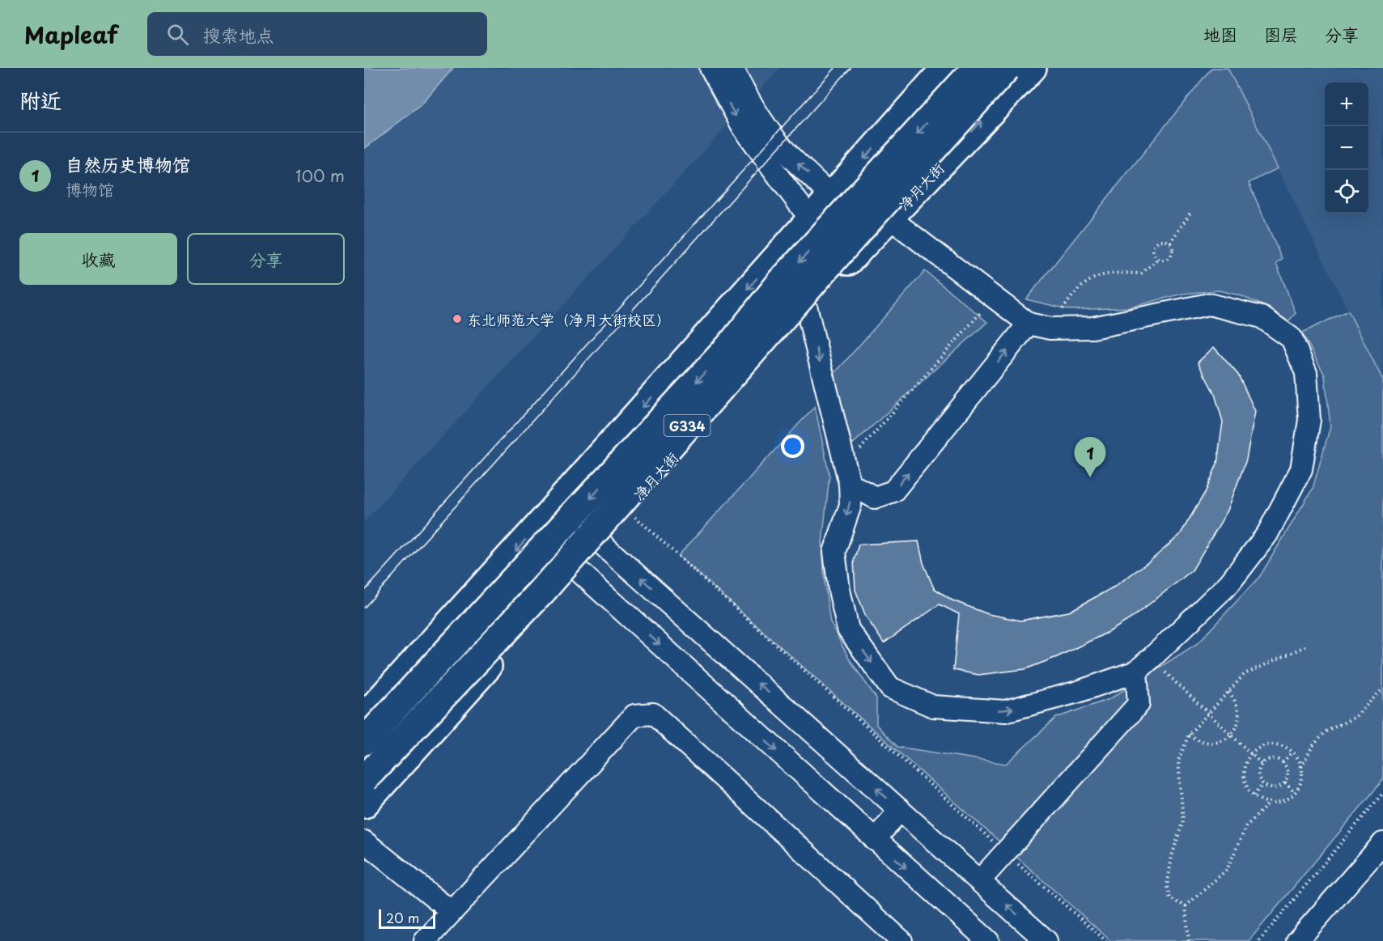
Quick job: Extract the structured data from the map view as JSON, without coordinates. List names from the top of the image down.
{
  "streets": {
    "main road": ["净月大街", "G334"]
  },
  "places": ["东北师范大学（净月大街校区）"],
  "scale_bar": "20 m",
  "page": {
    "header": "Mapleaf",
    "search": "搜索地点",
    "nav": ["地图", "图层", "分享"],
    "heading": "附近",
    "map_buttons": ["+", "−"],
    "list": [
      {
        "mark": "1",
        "name": "自然历史博物馆",
        "note": "博物馆",
        "value": "100 m"
      }
    ],
    "buttons": ["收藏", "分享"],
    "pins": "1",
    "scale": "20 m"
  }
}
